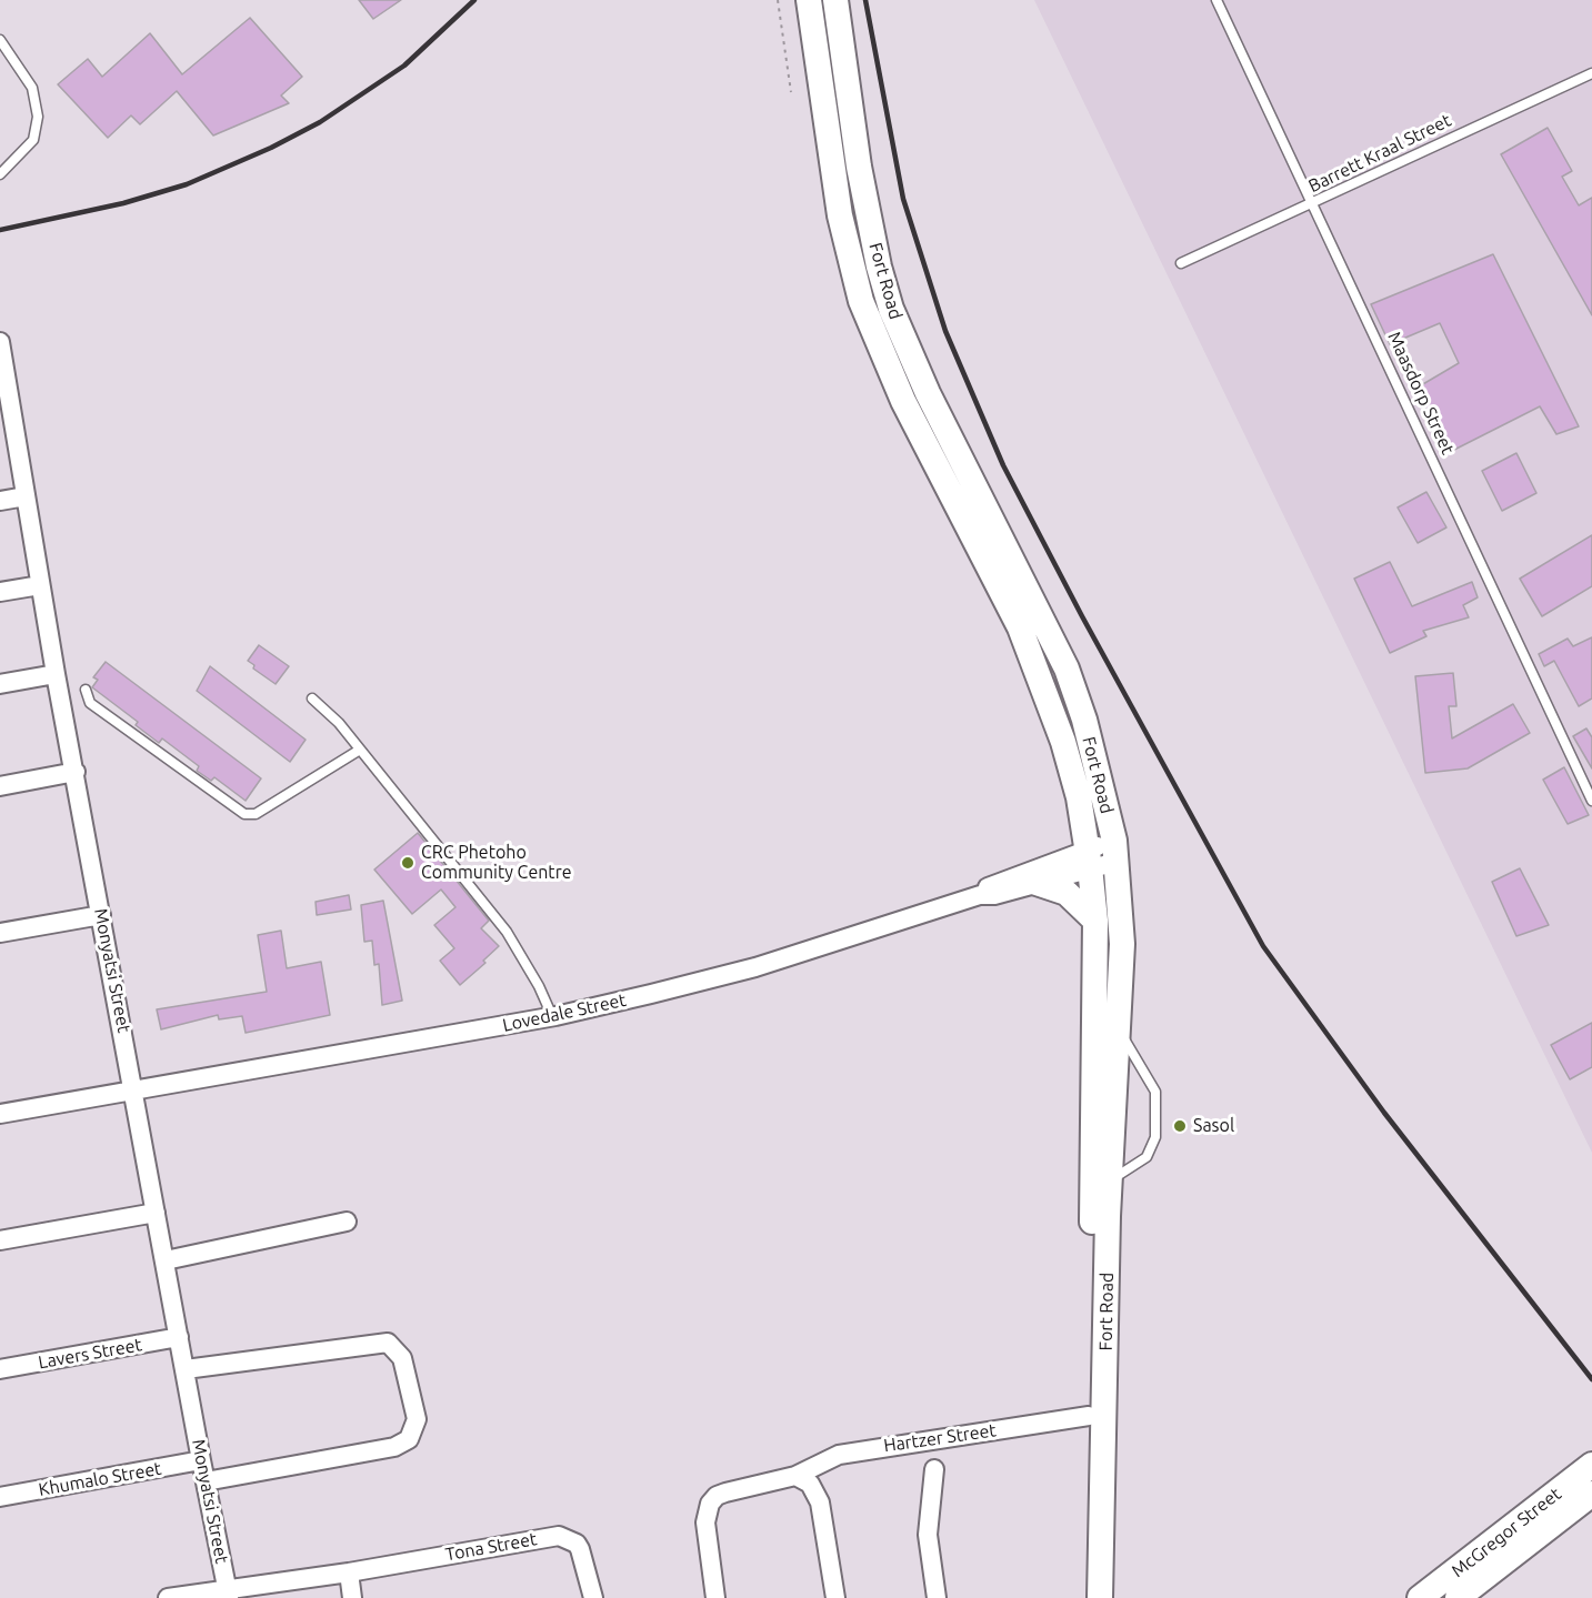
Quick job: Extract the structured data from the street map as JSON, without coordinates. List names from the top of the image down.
{
  "streets": {
    "main road": ["Fort Road", "McGregor Street"],
    "street": [
      "Monyatsi Street",
      "Lovedale Street",
      "Lavers Street",
      "Hartzer Street",
      "Khumalo Street",
      "Tona Street"
    ],
    "lane": ["Barrett Kraal Street", "Maasdorp Street"]
  },
  "crossings": [
    ["Barrett Kraal Street", "Maasdorp Street"],
    ["Fort Road", "Lovedale Street"],
    ["Fort Road", "Hartzer Street"],
    ["Monyatsi Street", "Lovedale Street"],
    ["Monyatsi Street", "Lavers Street"],
    ["Monyatsi Street", "Khumalo Street"],
    ["Monyatsi Street", "Tona Street"]
  ],
  "places": ["CRC Phetoho Community Centre", "Sasol"]
}
